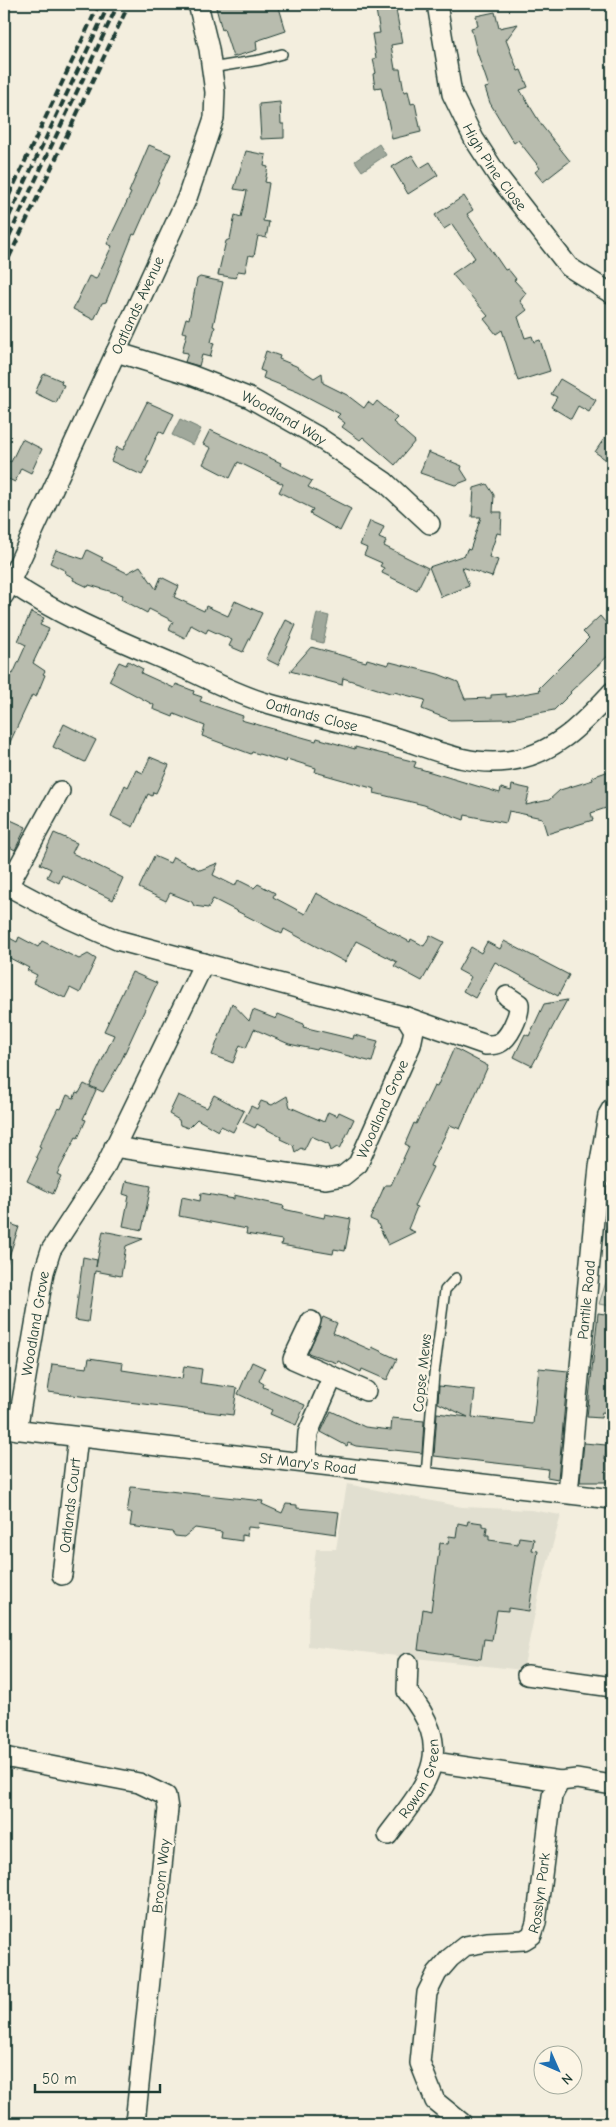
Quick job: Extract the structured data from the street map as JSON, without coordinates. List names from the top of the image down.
{
  "streets": {
    "street": [
      "High Pine Close",
      "Oatlands Avenue",
      "Woodland Way",
      "Oatlands Close",
      "Woodland Grove",
      "Pantile Road",
      "St Mary's Road",
      "Oatlands Court",
      "Rowan Green",
      "Broom Way",
      "Rosslyn Park"
    ],
    "lane": ["Copse Mews"]
  },
  "crossings": [
    ["Oatlands Avenue", "Woodland Way"],
    ["Oatlands Avenue", "Oatlands Close"],
    ["Woodland Grove", "St Mary's Road"],
    ["Pantile Road", "St Mary's Road"],
    ["Copse Mews", "St Mary's Road"],
    ["St Mary's Road", "Oatlands Court"]
  ],
  "scale_bar": "50 m",
  "north": "bottom right"
}
